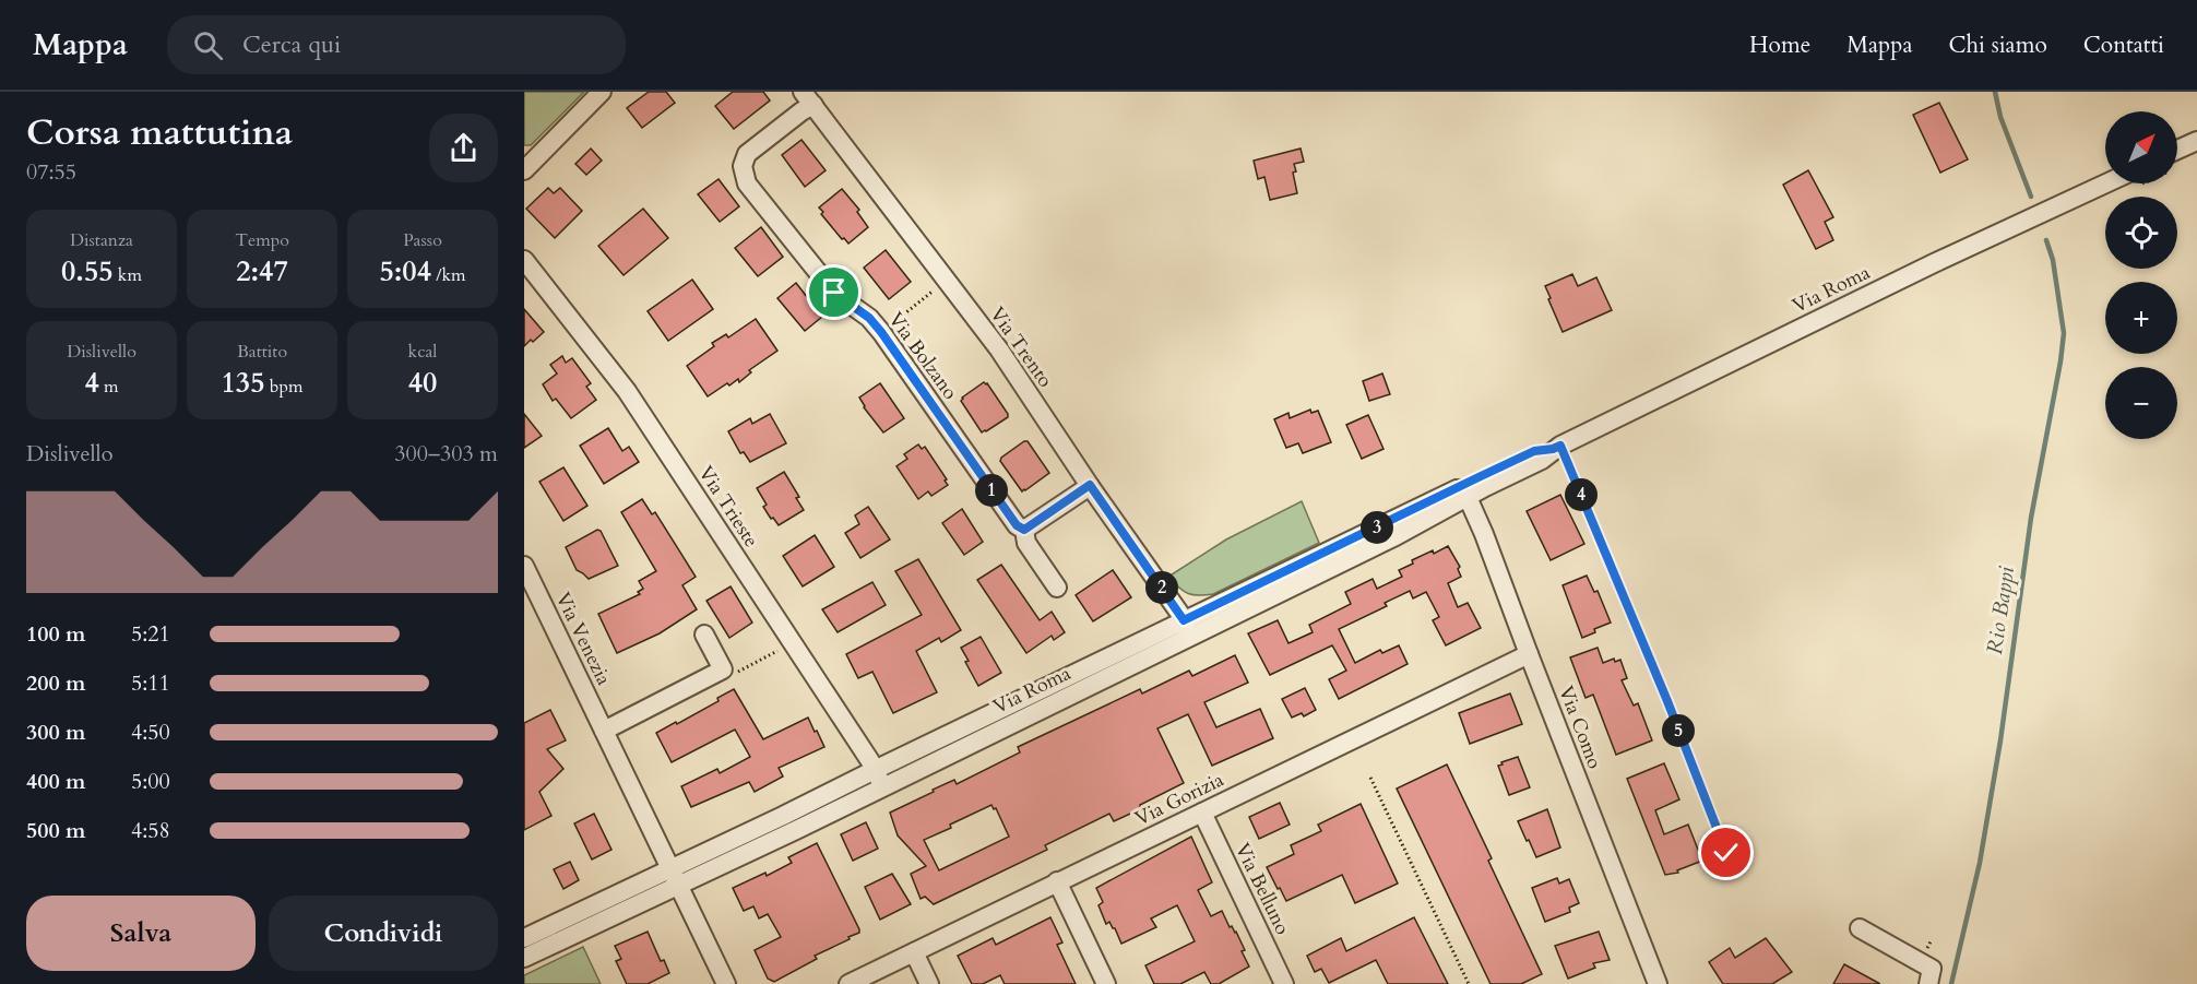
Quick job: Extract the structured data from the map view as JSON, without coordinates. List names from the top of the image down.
{
  "streets": {
    "street": [
      "Via Roma",
      "Via Trento",
      "Via Bolzano",
      "Via Trieste",
      "Via Venezia",
      "Via Como",
      "Via Gorizia",
      "Via Belluno"
    ]
  },
  "crossings": [
    ["Via Roma", "Via Trento"],
    ["Via Roma", "Via Trieste"],
    ["Via Roma", "Via Venezia"],
    ["Via Roma", "Via Como"],
    ["Via Trento", "Via Bolzano"],
    ["Via Como", "Via Gorizia"],
    ["Via Gorizia", "Via Belluno"]
  ],
  "water": ["Rio Bappi"],
  "north": "top right",
  "page": {
    "header": "Mappa",
    "search": "Cerca qui",
    "nav": [
      "Home",
      "Mappa",
      "Chi siamo",
      "Contatti"
    ],
    "heading": ["Corsa mattutina", "07:55"],
    "map_buttons": ["+", "−"],
    "stats": [
      ["Distanza", "0.55 km"],
      ["Tempo", "2:47"],
      ["Passo", "5:04 /km"],
      ["Dislivello", "4 m"],
      ["Battito", "135 bpm"],
      ["kcal", "40"]
    ],
    "chart": ["Dislivello", "300–303 m"],
    "pins": [
      "1",
      "4",
      "3",
      "2",
      "5"
    ],
    "list": [
      {
        "name": "100 m",
        "note": "5:21"
      },
      {
        "name": "200 m",
        "note": "5:11"
      },
      {
        "name": "300 m",
        "note": "4:50"
      },
      {
        "name": "400 m",
        "note": "5:00"
      },
      {
        "name": "500 m",
        "note": "4:58"
      }
    ],
    "buttons": ["Salva", "Condividi"]
  }
}
